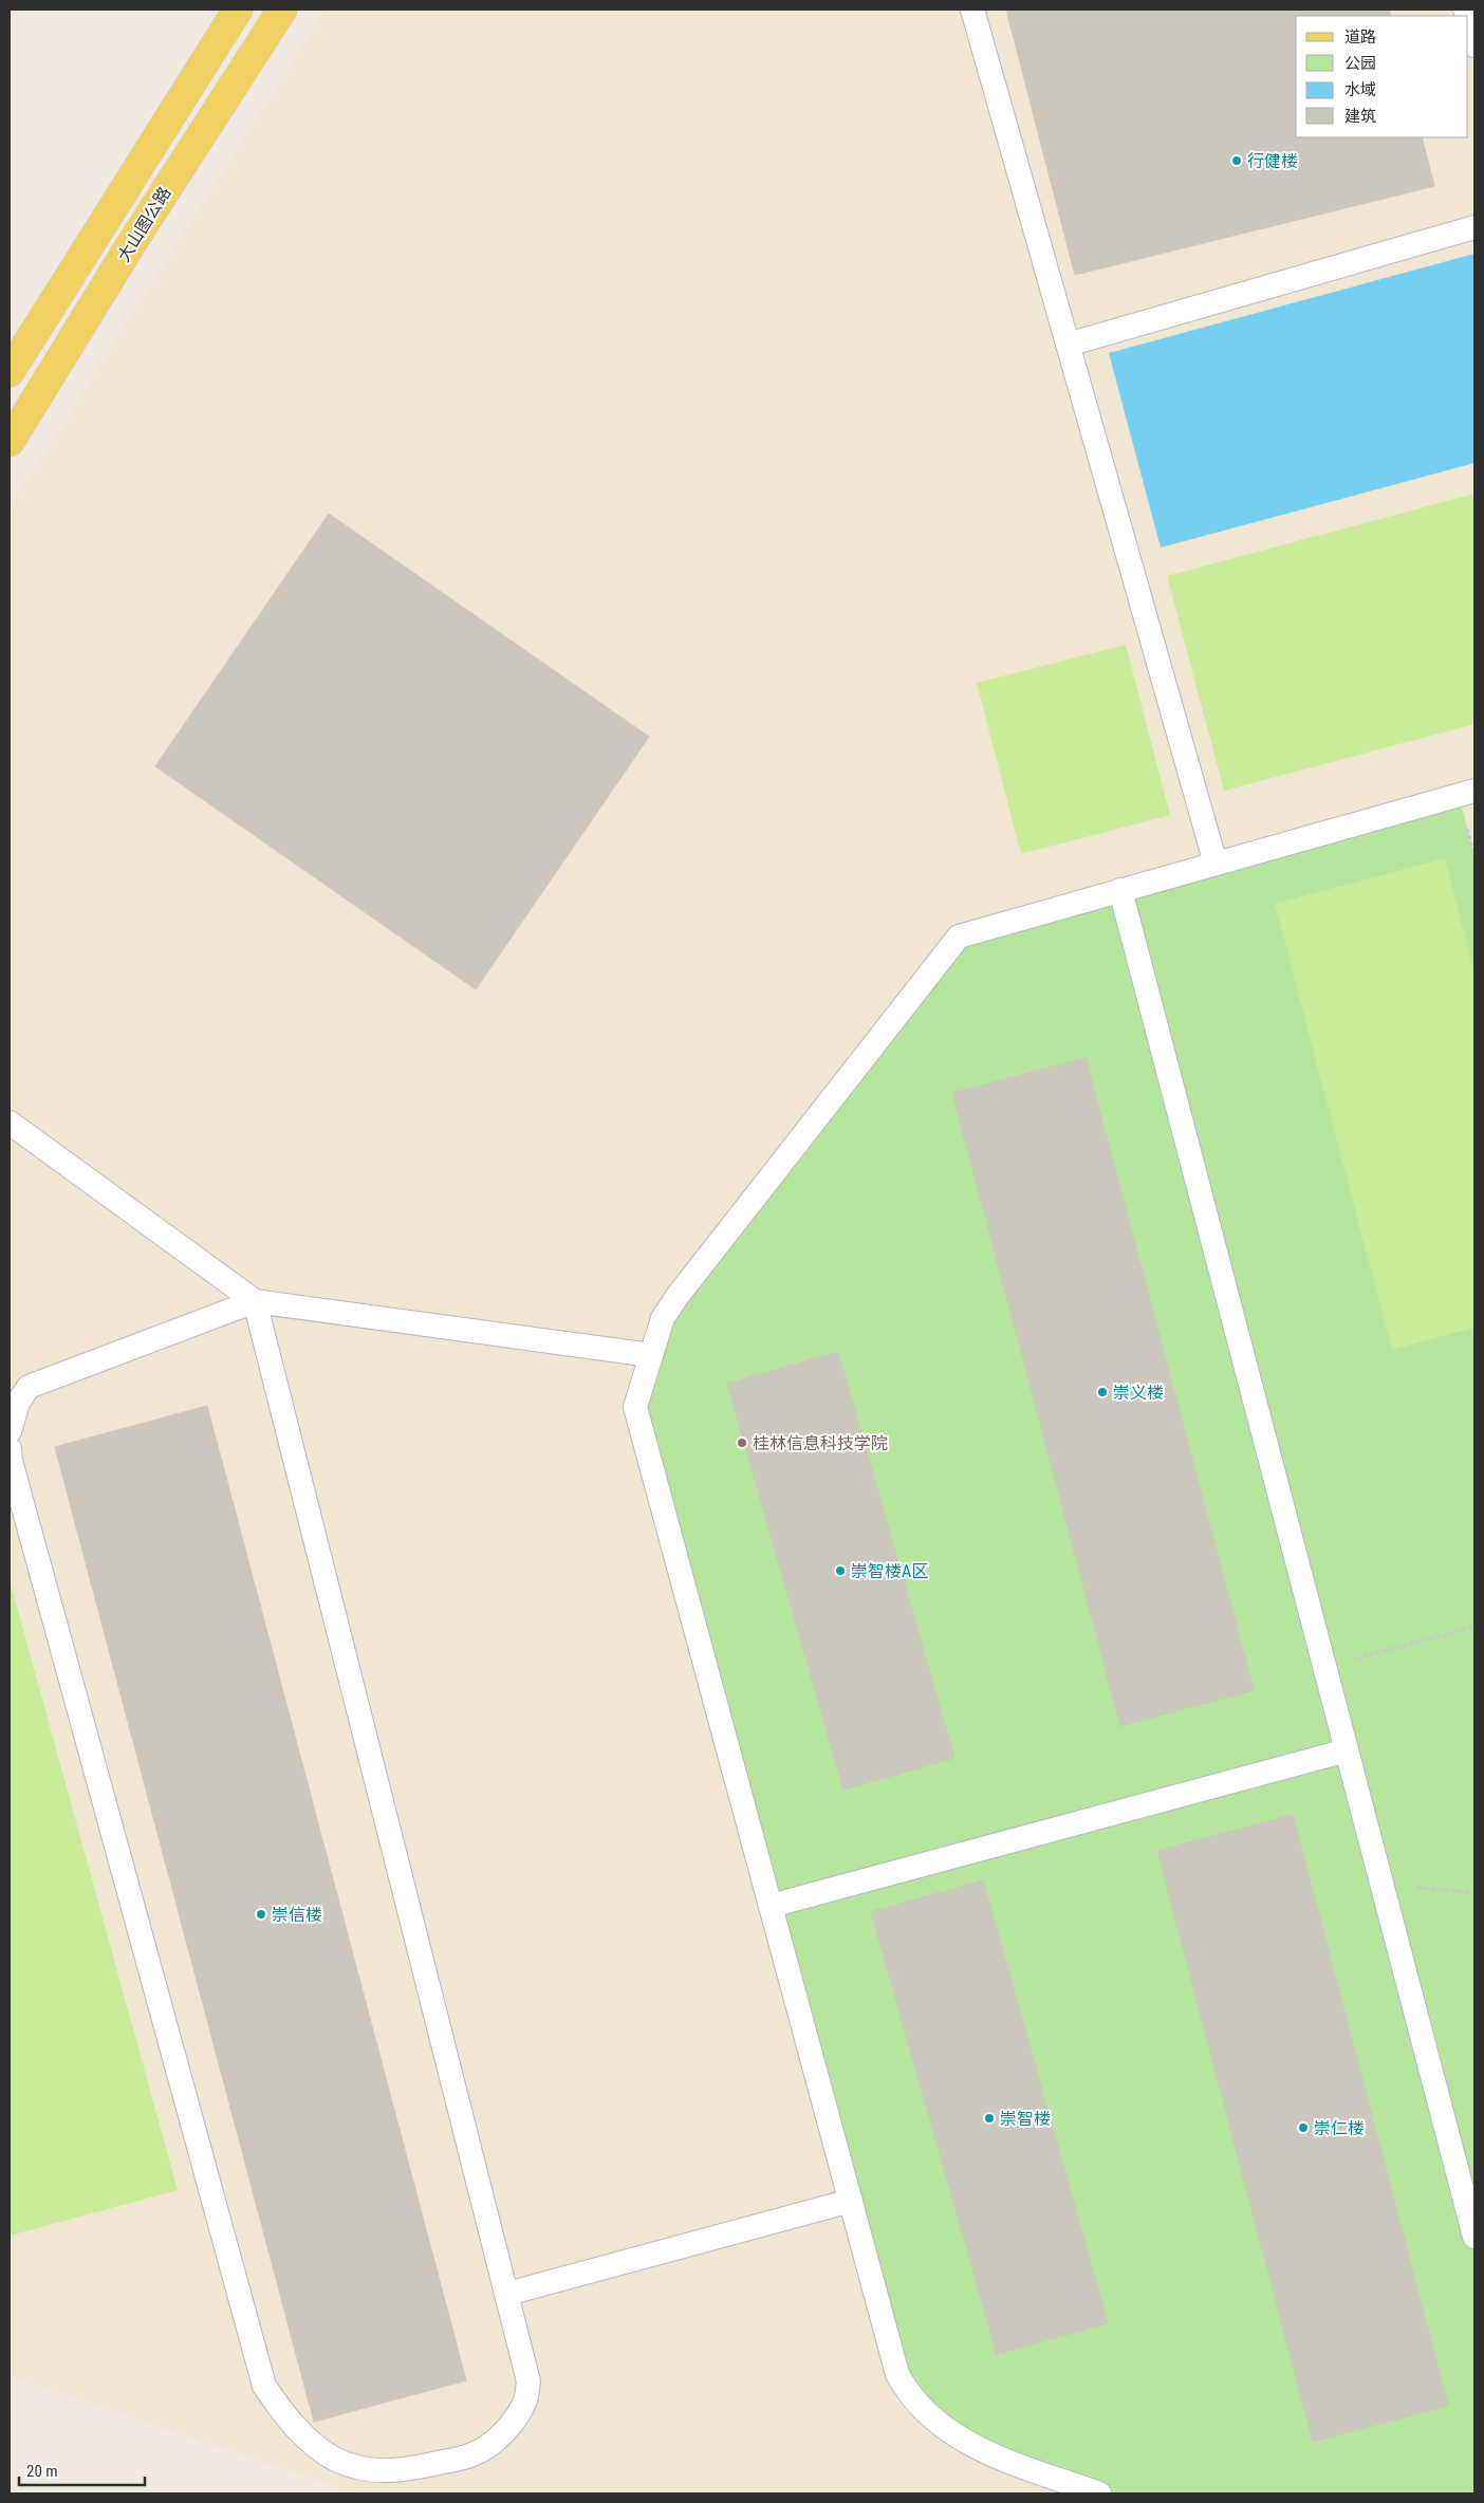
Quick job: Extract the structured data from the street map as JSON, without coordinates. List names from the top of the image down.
{
  "streets": {
    "main road": ["大山图公路"]
  },
  "places": [
    "行健楼",
    "崇义楼",
    "桂林信息科技学院",
    "崇智楼A区",
    "崇信楼",
    "崇智楼",
    "崇仁楼"
  ],
  "legend": [
    "道路",
    "公园",
    "水域",
    "建筑"
  ],
  "scale_bar": "20 m"
}
